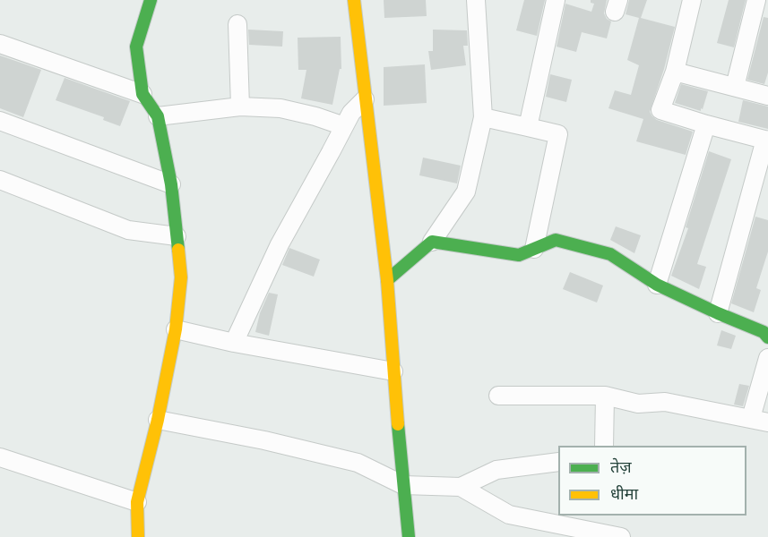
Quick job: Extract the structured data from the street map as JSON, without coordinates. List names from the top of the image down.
{
  "legend": ["तेज़", "धीमा"]
}
